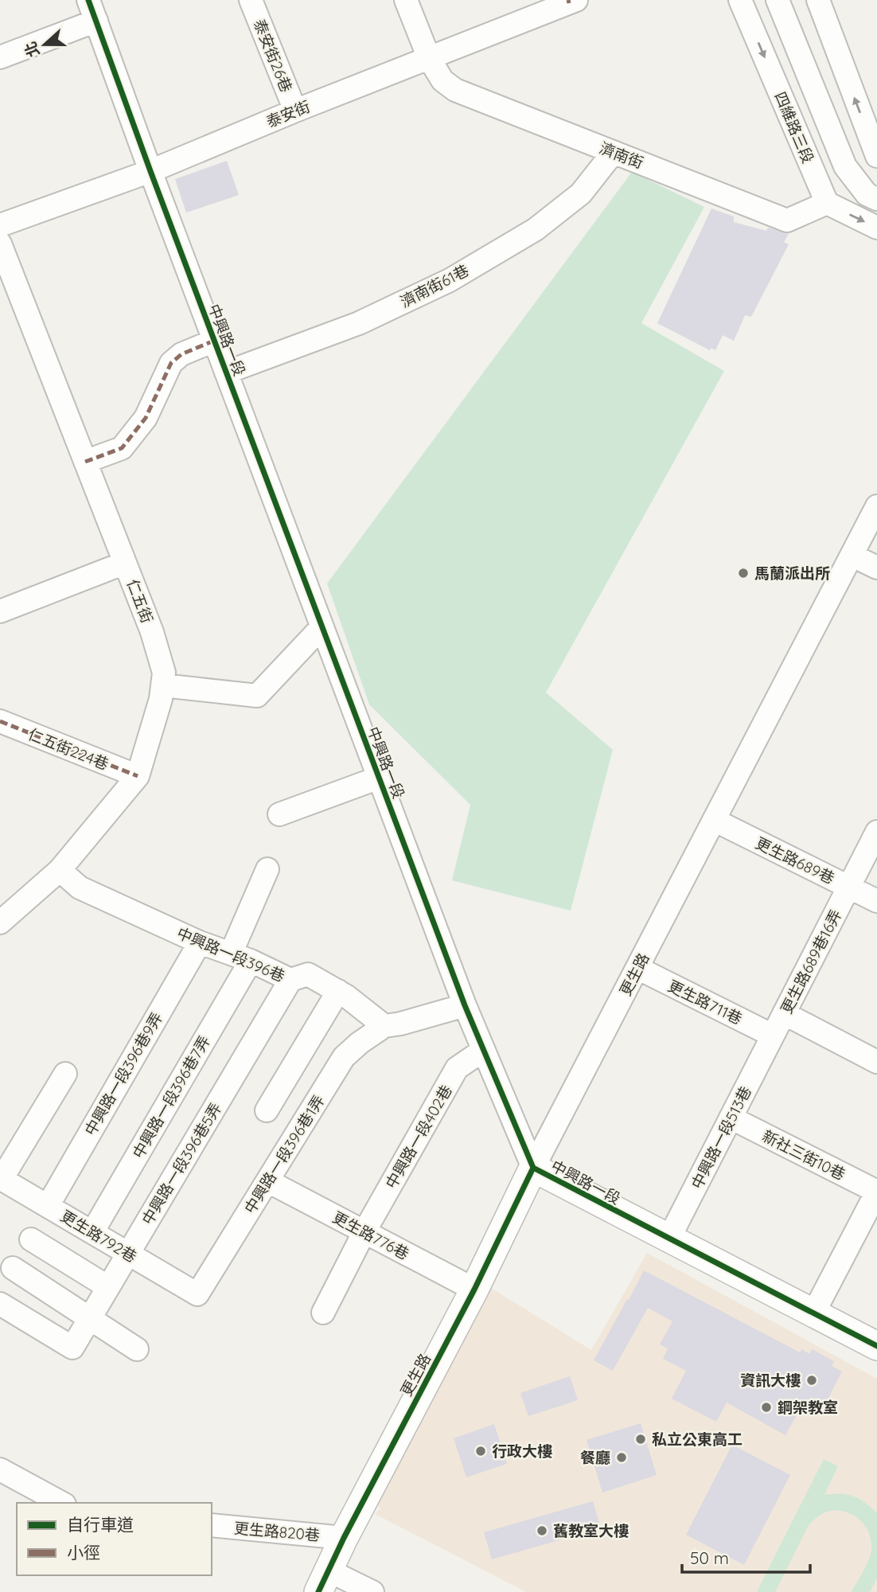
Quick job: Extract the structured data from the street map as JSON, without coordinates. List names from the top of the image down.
{
  "streets": {
    "main road": ["中興路一段", "更生路"],
    "street": [
      "泰安街26巷",
      "泰安街",
      "四維路三段",
      "濟南街",
      "濟南街61巷",
      "仁五街",
      "仁五街224巷",
      "更生路689巷",
      "中興路一段396巷",
      "更生路689巷16弄",
      "更生路711巷",
      "中興路一段396巷9弄",
      "中興路一段396巷7弄",
      "中興路一段402巷",
      "中興路一段513巷",
      "中興路一段396巷1弄",
      "新社三街10巷",
      "中興路一段396巷5弄",
      "更生路776巷",
      "更生路792巷",
      "更生路820巷"
    ]
  },
  "crossings": [
    ["泰安街26巷", "泰安街"],
    ["泰安街", "濟南街"],
    ["泰安街", "中興路一段"],
    ["四維路三段", "濟南街"],
    ["濟南街", "濟南街61巷"],
    ["濟南街61巷", "中興路一段"],
    ["中興路一段", "更生路"],
    ["中興路一段", "中興路一段402巷"],
    ["中興路一段", "中興路一段513巷"],
    ["仁五街", "仁五街224巷"],
    ["仁五街", "中興路一段396巷"],
    ["更生路689巷", "更生路689巷16弄"],
    ["更生路689巷", "更生路"],
    ["中興路一段396巷", "中興路一段396巷9弄"],
    ["中興路一段396巷", "中興路一段396巷7弄"],
    ["中興路一段396巷", "中興路一段396巷1弄"],
    ["中興路一段396巷", "中興路一段396巷5弄"],
    ["更生路689巷16弄", "更生路711巷"],
    ["更生路689巷16弄", "中興路一段513巷"],
    ["更生路", "更生路711巷"],
    ["更生路", "更生路776巷"],
    ["更生路", "更生路820巷"],
    ["更生路711巷", "中興路一段513巷"],
    ["中興路一段396巷9弄", "更生路792巷"],
    ["中興路一段396巷7弄", "更生路792巷"],
    ["中興路一段402巷", "更生路776巷"],
    ["中興路一段513巷", "新社三街10巷"],
    ["中興路一段396巷1弄", "更生路776巷"],
    ["中興路一段396巷1弄", "更生路792巷"],
    ["中興路一段396巷5弄", "更生路792巷"]
  ],
  "places": [
    "馬蘭派出所",
    "資訊大樓",
    "鋼架教室",
    "私立公東高工",
    "行政大樓",
    "餐廳",
    "舊教室大樓"
  ],
  "legend": ["自行車道", "小徑"],
  "scale_bar": "50 m",
  "north": "left"
}
